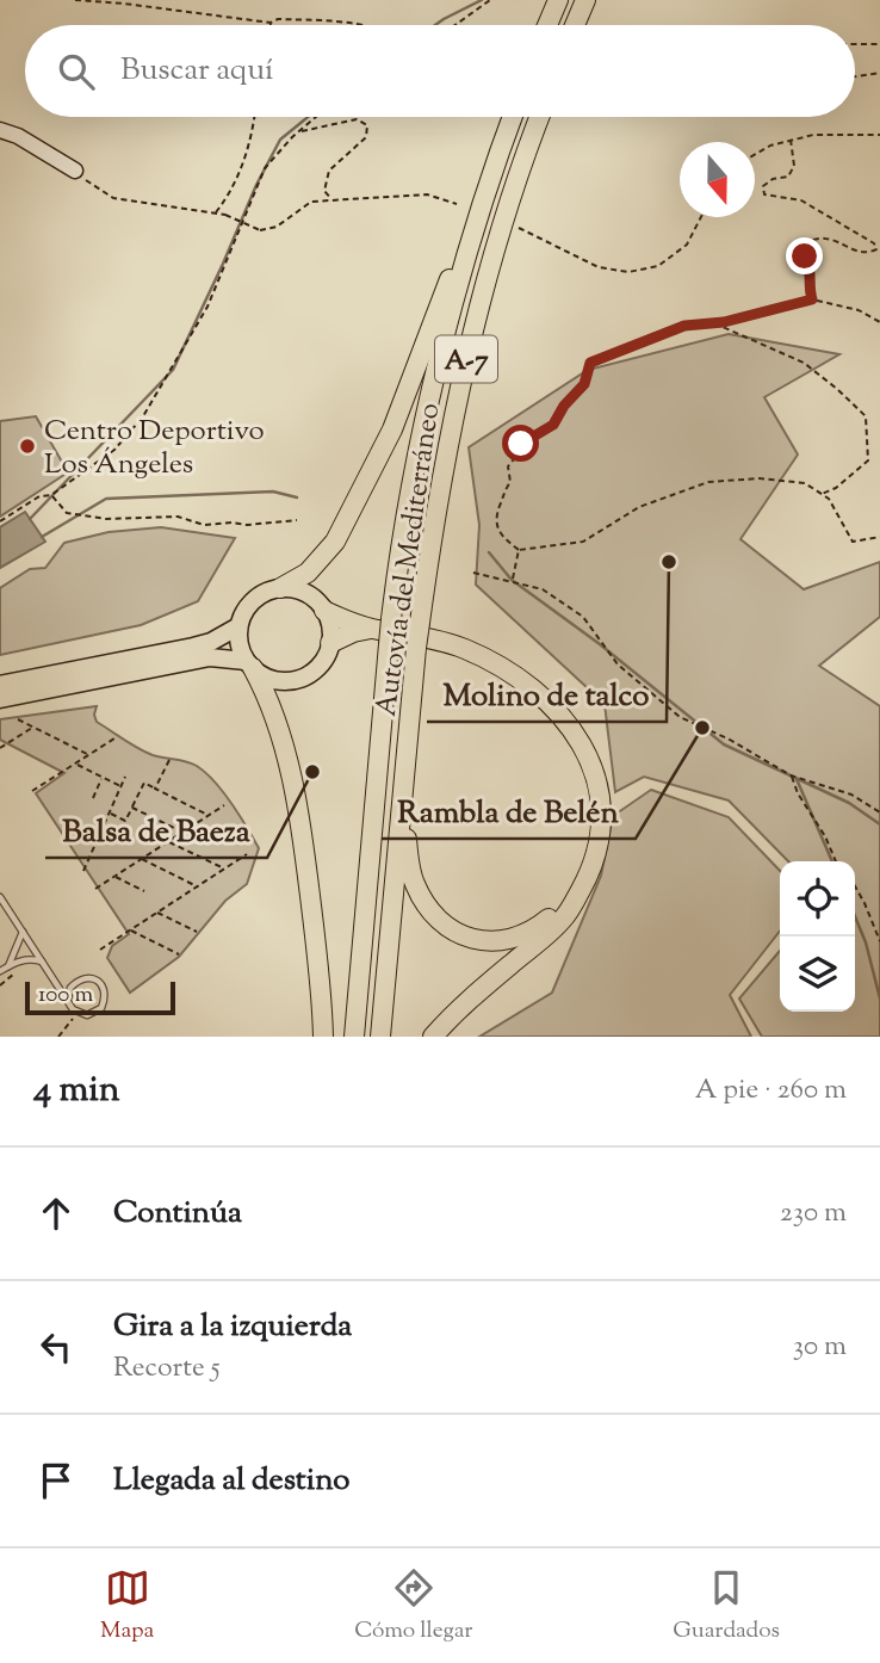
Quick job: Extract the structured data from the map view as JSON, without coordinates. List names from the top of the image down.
{
  "streets": {
    "highway": ["A-7", "Autovía del Mediterráneo"]
  },
  "places": [
    "Centro Deportivo Los Ángeles",
    "Molino de talco",
    "Rambla de Belén",
    "Balsa de Baeza"
  ],
  "scale_bar": "100 m",
  "north": "bottom",
  "page": {
    "search": "Buscar aquí",
    "scale": "100 m",
    "heading": ["4 min", "A pie · 260 m"],
    "list": [
      ["Continúa", "230 m"],
      ["Gira a la izquierda", "Recorte 5", "30 m"],
      "Llegada al destino"
    ],
    "nav": ["Mapa", "Cómo llegar", "Guardados"]
  }
}
